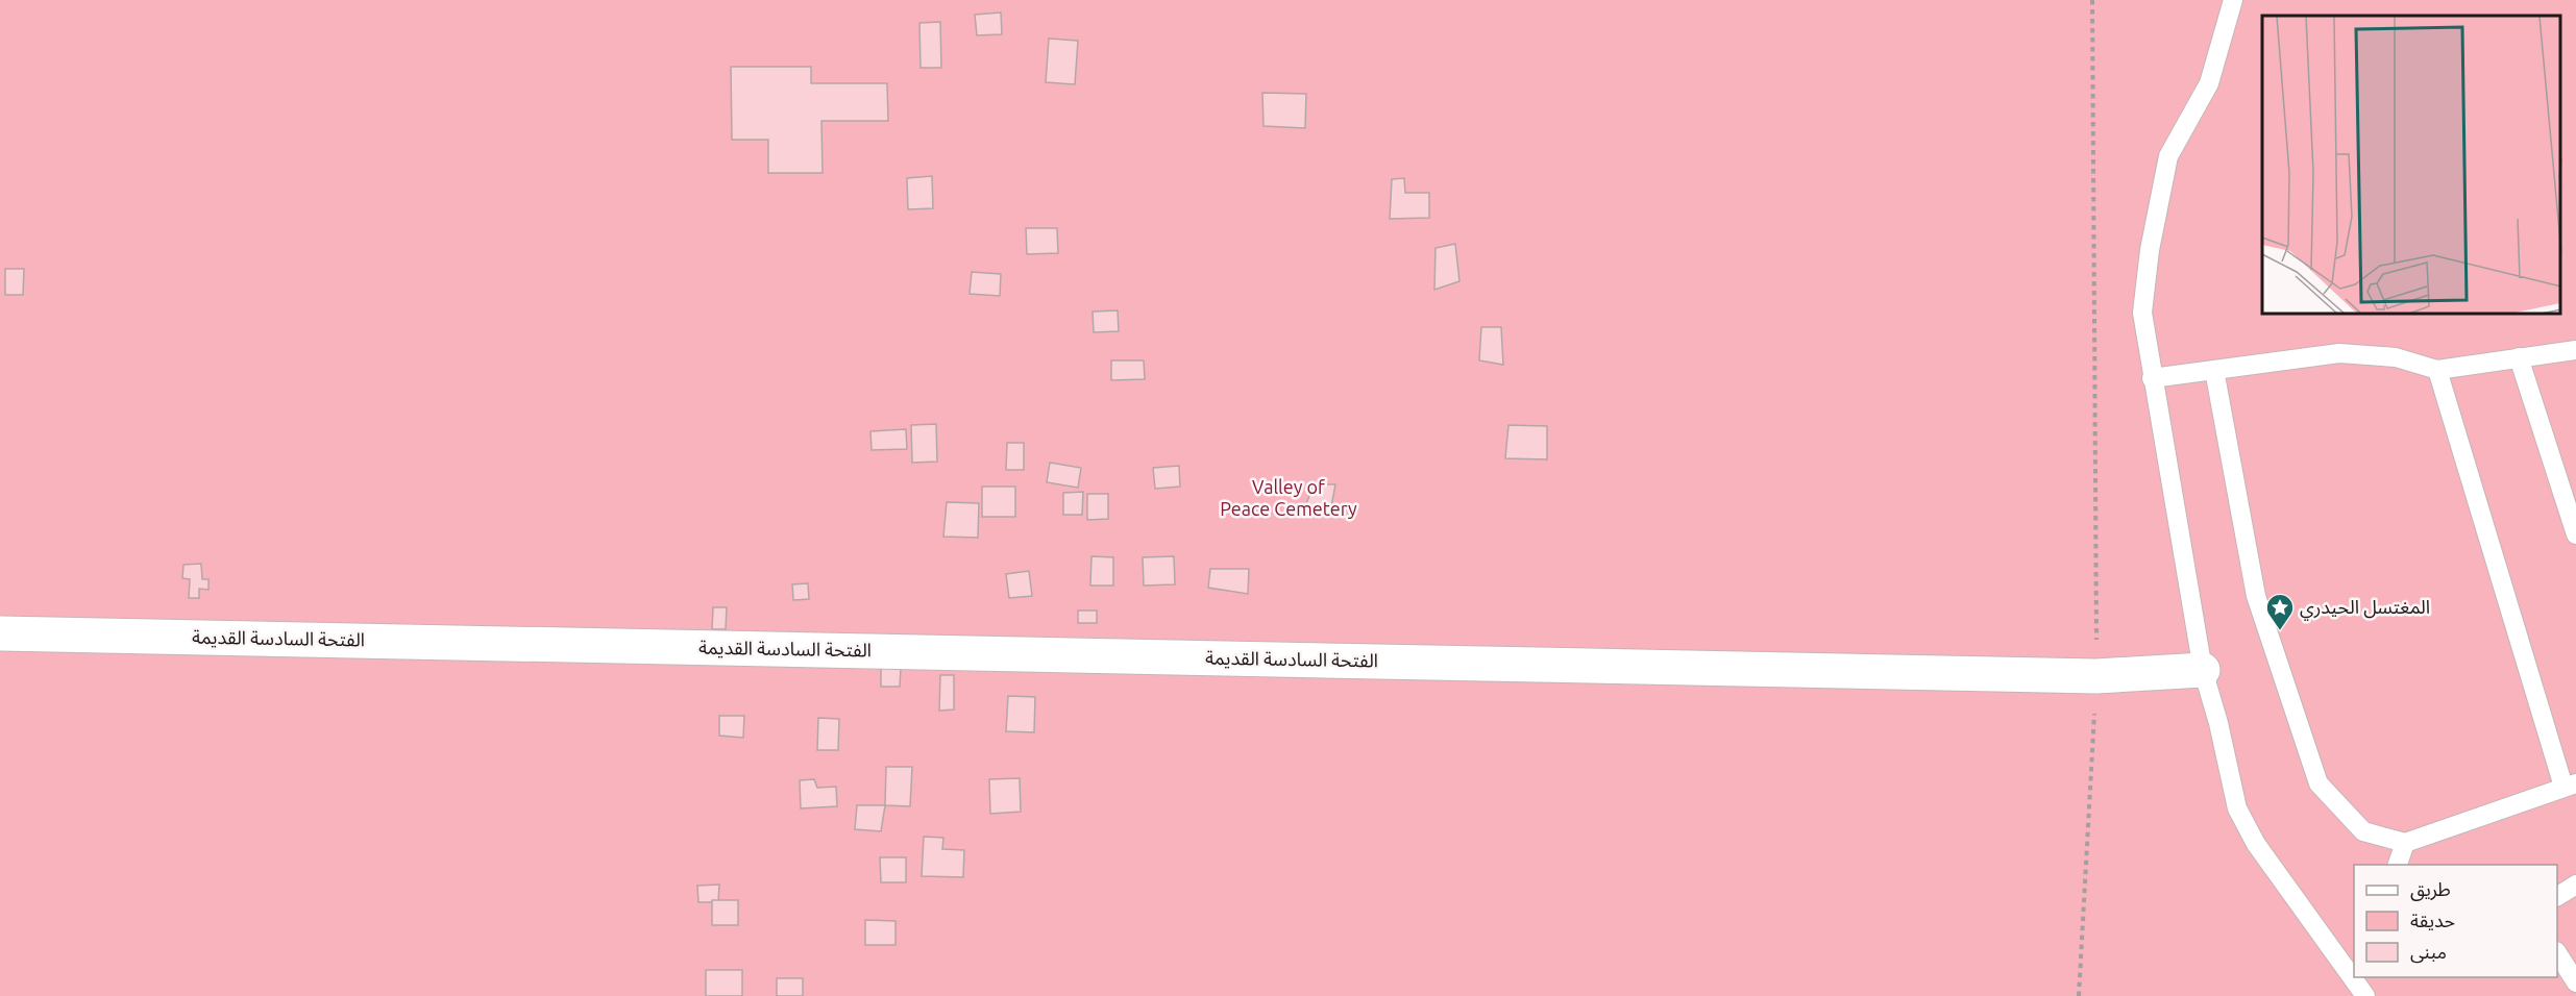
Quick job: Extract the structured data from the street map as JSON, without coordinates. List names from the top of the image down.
{
  "streets": {
    "street": ["الفتحة السادسة القديمة"]
  },
  "parks": ["Valley of Peace Cemetery"],
  "places": {
    "place": ["المغتسل الحيدري"]
  },
  "legend": ["طريق", "حديقة", "مبنى"]
}
